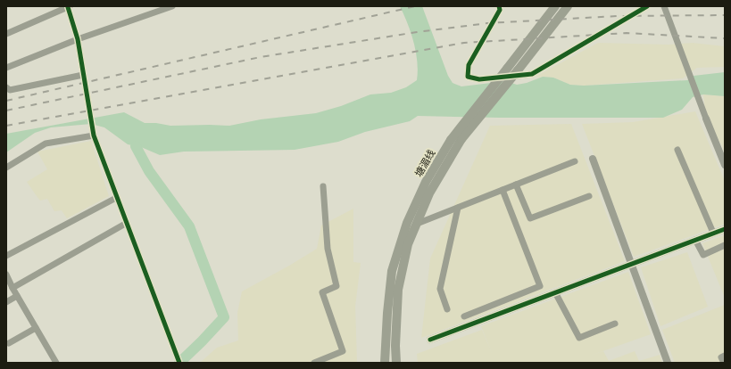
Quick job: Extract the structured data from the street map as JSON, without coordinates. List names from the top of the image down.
{
  "streets": {
    "main road": ["塘湄线"]
  }
}
